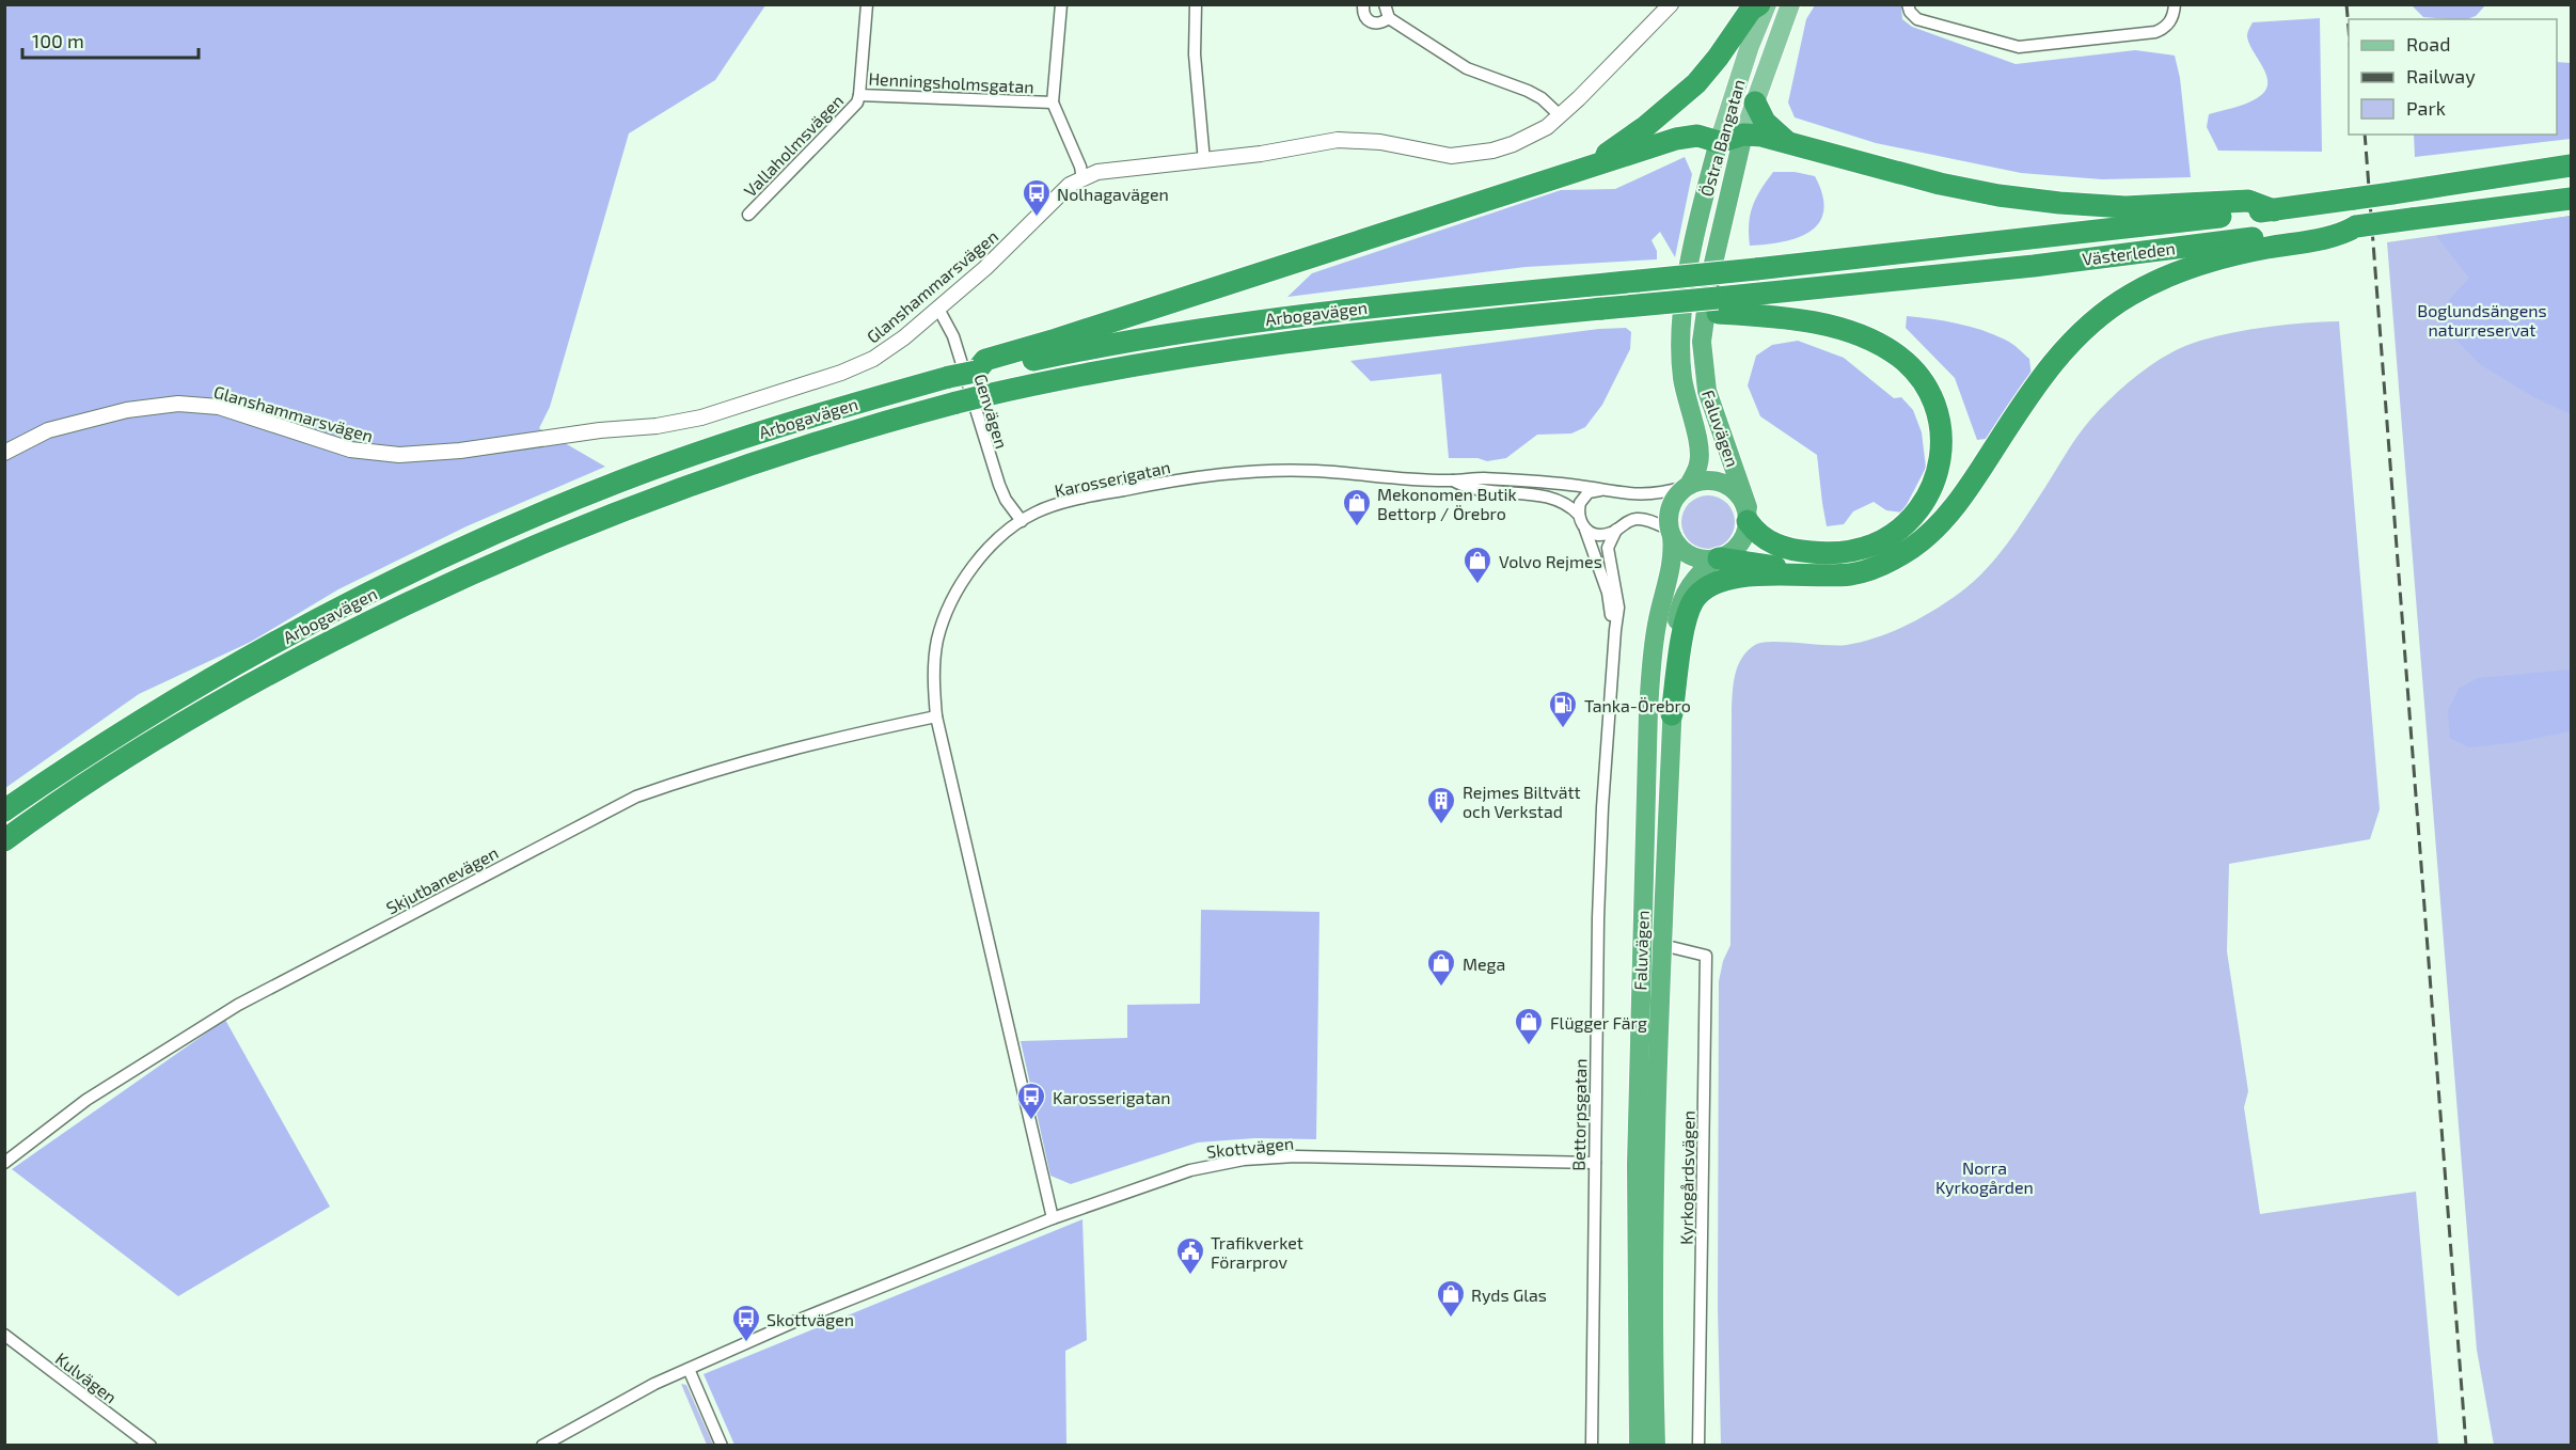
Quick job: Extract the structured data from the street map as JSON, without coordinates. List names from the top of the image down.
{
  "streets": {
    "highway": [
      "Östra Bangatan",
      "Västerleden",
      "Arbogavägen",
      "Faluvägen"
    ],
    "street": [
      "Henningsholmsgatan",
      "Vallaholmsvägen",
      "Glanshammarsvägen",
      "Genvägen",
      "Karosserigatan",
      "Skjutbanevägen",
      "Bettorpsgatan",
      "Skottvägen",
      "Kyrkogårdsvägen",
      "Kulvägen"
    ]
  },
  "crossings": [
    ["Henningsholmsgatan", "Vallaholmsvägen"],
    ["Östra Bangatan", "Västerleden"],
    ["Östra Bangatan", "Arbogavägen"],
    ["Östra Bangatan", "Faluvägen"],
    ["Västerleden", "Arbogavägen"],
    ["Västerleden", "Faluvägen"],
    ["Glanshammarsvägen", "Genvägen"],
    ["Arbogavägen", "Faluvägen"],
    ["Genvägen", "Karosserigatan"],
    ["Faluvägen", "Karosserigatan"],
    ["Faluvägen", "Kyrkogårdsvägen"],
    ["Karosserigatan", "Skjutbanevägen"],
    ["Karosserigatan", "Skottvägen"],
    ["Bettorpsgatan", "Skottvägen"]
  ],
  "parks": ["Boglundsängens naturreservat", "Norra Kyrkogården"],
  "places": {
    "bus stop": ["Nolhagavägen", "Karosserigatan", "Skottvägen"],
    "shop": [
      "Mekonomen Butik Bettorp / Örebro",
      "Volvo Rejmes",
      "Mega",
      "Flügger Färg",
      "Ryds Glas"
    ],
    "fuel station": ["Tanka-Örebro"],
    "building": ["Rejmes Biltvätt och Verkstad"],
    "public building": ["Trafikverket Förarprov"]
  },
  "legend": ["Road", "Railway", "Park"],
  "scale_bar": "100 m"
}
